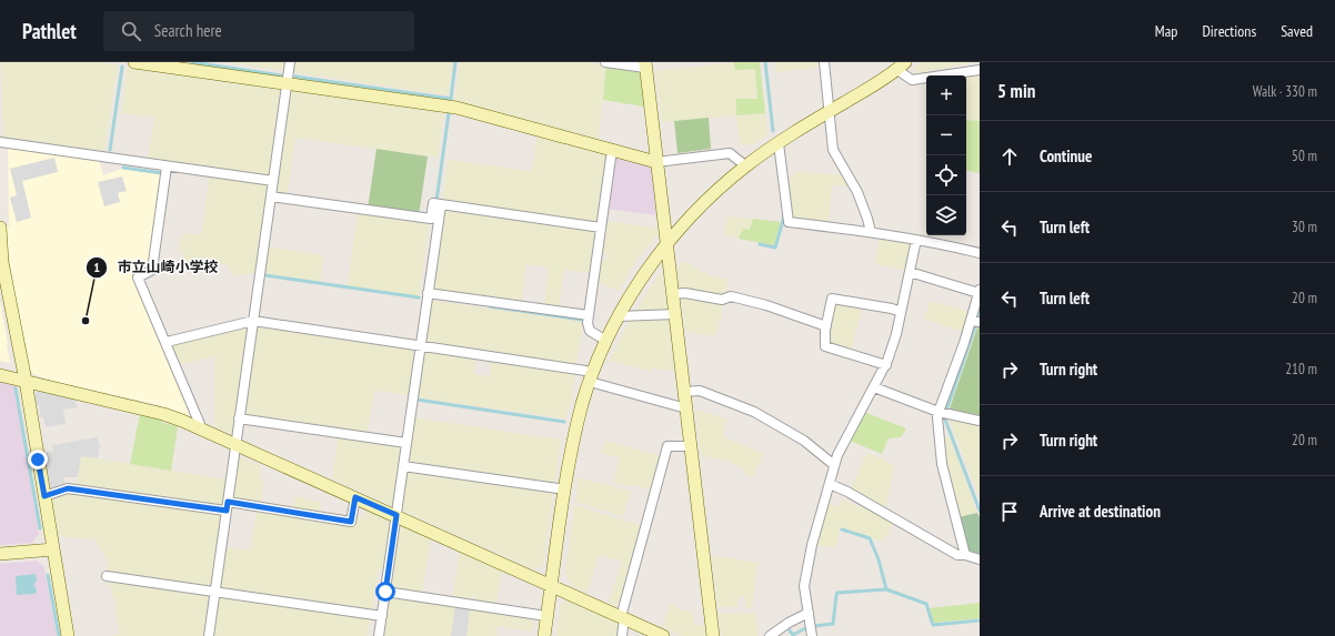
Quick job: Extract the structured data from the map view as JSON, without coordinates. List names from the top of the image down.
{
  "places": ["市立山崎小学校"],
  "page": {
    "header": "Pathlet",
    "search": "Search here",
    "nav": ["Map", "Directions", "Saved"],
    "heading": ["5 min", "Walk · 330 m"],
    "map_buttons": ["+", "−"],
    "list": [
      ["Continue", "50 m"],
      ["Turn left", "30 m"],
      ["Turn left", "20 m"],
      ["Turn right", "210 m"],
      ["Turn right", "20 m"],
      "Arrive at destination"
    ]
  }
}
